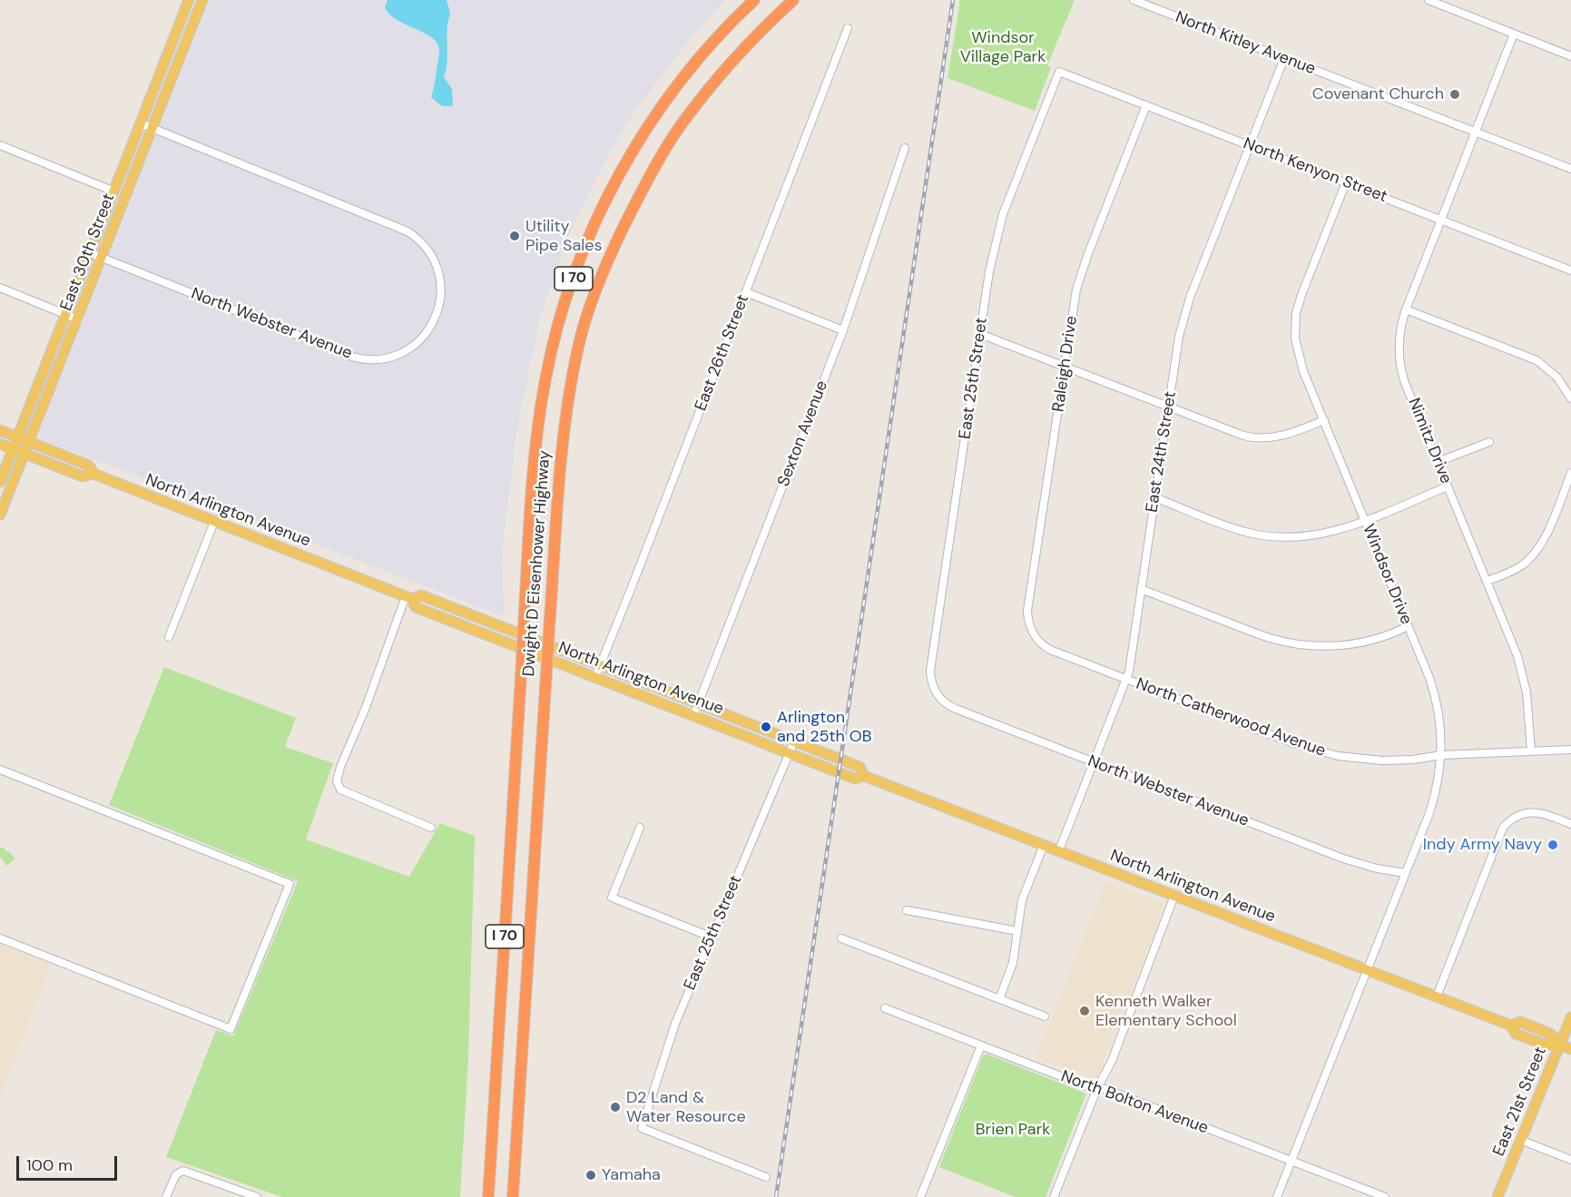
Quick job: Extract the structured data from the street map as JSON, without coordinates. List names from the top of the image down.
{
  "streets": {
    "highway": ["I 70", "Dwight D Eisenhower Highway"],
    "main road": ["East 30th Street", "North Arlington Avenue", "East 21st Street"],
    "street": [
      "North Kitley Avenue",
      "North Kenyon Street",
      "North Webster Avenue",
      "East 26th Street",
      "Raleigh Drive",
      "East 25th Street",
      "Sexton Avenue",
      "Nimitz Drive",
      "East 24th Street",
      "Windsor Drive",
      "North Catherwood Avenue",
      "North Bolton Avenue"
    ]
  },
  "crossings": [
    ["North Kitley Avenue", "Nimitz Drive"],
    ["North Kitley Avenue", "East 24th Street"],
    ["North Kenyon Street", "Raleigh Drive"],
    ["North Kenyon Street", "East 25th Street"],
    ["North Kenyon Street", "Nimitz Drive"],
    ["North Kenyon Street", "East 24th Street"],
    ["North Kenyon Street", "Windsor Drive"],
    ["East 30th Street", "North Webster Avenue"],
    ["East 30th Street", "North Arlington Avenue"],
    ["North Webster Avenue", "East 25th Street"],
    ["North Webster Avenue", "East 24th Street"],
    ["North Webster Avenue", "Windsor Drive"],
    ["East 26th Street", "North Arlington Avenue"],
    ["Raleigh Drive", "North Catherwood Avenue"],
    ["East 25th Street", "North Arlington Avenue"],
    ["Sexton Avenue", "North Arlington Avenue"],
    ["Nimitz Drive", "North Catherwood Avenue"],
    ["East 24th Street", "North Arlington Avenue"],
    ["East 24th Street", "North Catherwood Avenue"],
    ["North Arlington Avenue", "Windsor Drive"],
    ["North Arlington Avenue", "East 21st Street"],
    ["Windsor Drive", "North Catherwood Avenue"],
    ["Windsor Drive", "North Bolton Avenue"]
  ],
  "parks": ["Windsor Village Park", "Brien Park"],
  "places": [
    "Covenant Church",
    "Utility Pipe Sales",
    "Arlington and 25th OB",
    "Indy Army Navy",
    "Kenneth Walker Elementary School",
    "D2 Land & Water Resource",
    "Yamaha"
  ],
  "scale_bar": "100 m"
}
